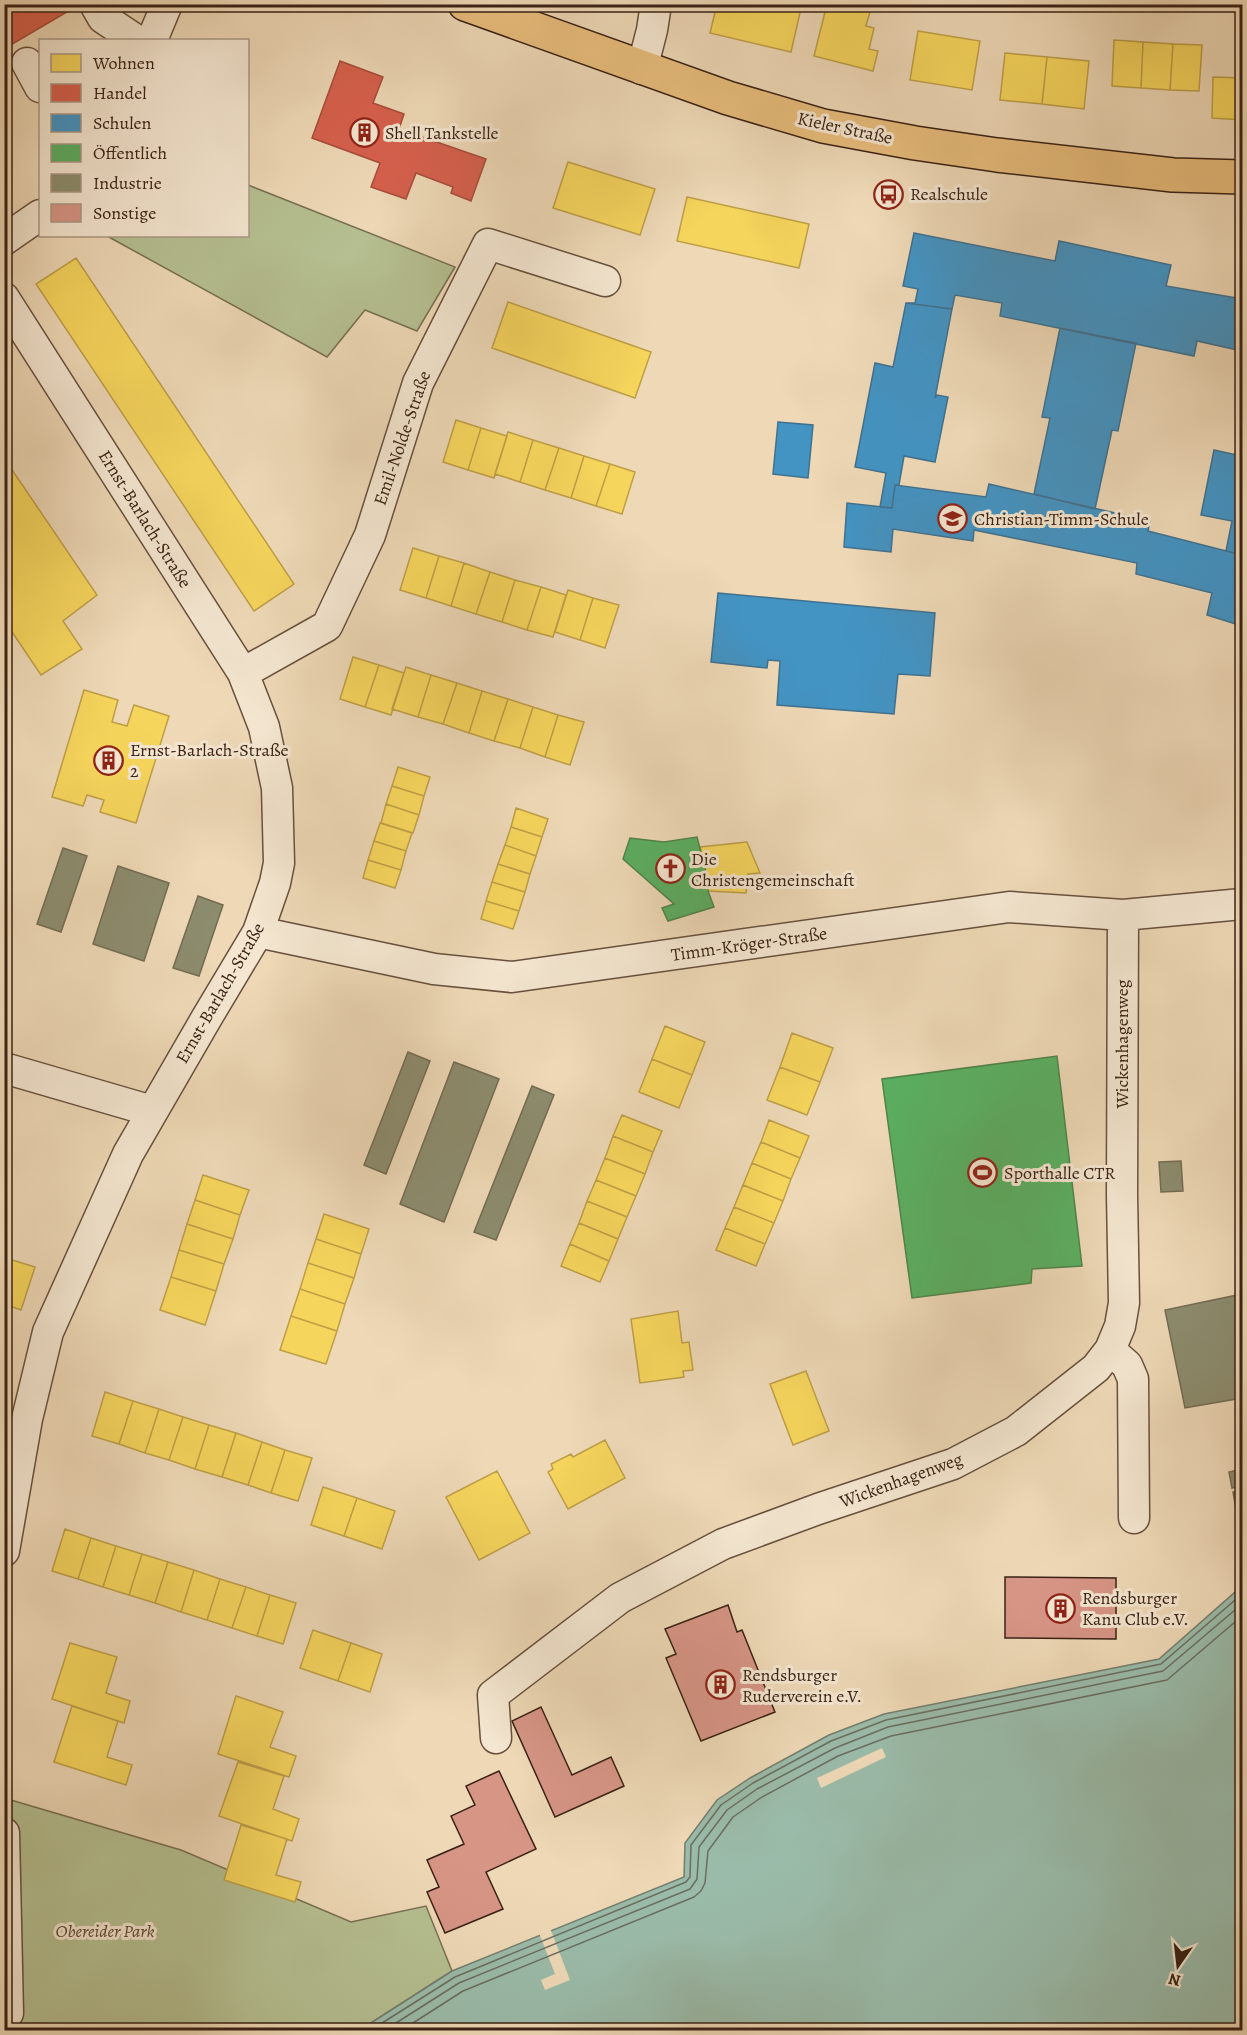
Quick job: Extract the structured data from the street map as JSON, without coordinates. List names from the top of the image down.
{
  "streets": {
    "main road": ["Kieler Straße"],
    "street": [
      "Emil-Nolde-Straße",
      "Ernst-Barlach-Straße",
      "Timm-Kröger-Straße",
      "Wickenhagenweg"
    ]
  },
  "crossings": [
    ["Emil-Nolde-Straße", "Ernst-Barlach-Straße"],
    ["Ernst-Barlach-Straße", "Timm-Kröger-Straße"],
    ["Timm-Kröger-Straße", "Wickenhagenweg"]
  ],
  "parks": ["Obereider Park"],
  "places": {
    "building": [
      "Shell Tankstelle",
      "Ernst-Barlach-Straße 2",
      "Rendsburger Kanu Club e.V.",
      "Rendsburger Ruderverein e.V."
    ],
    "bus stop": ["Realschule"],
    "school or university": ["Christian-Timm-Schule"],
    "church": ["Die Christengemeinschaft"],
    "sports": ["Sporthalle CTR"]
  },
  "legend": [
    "Wohnen",
    "Handel",
    "Schulen",
    "Öffentlich",
    "Industrie",
    "Sonstige"
  ],
  "north": "bottom"
}
